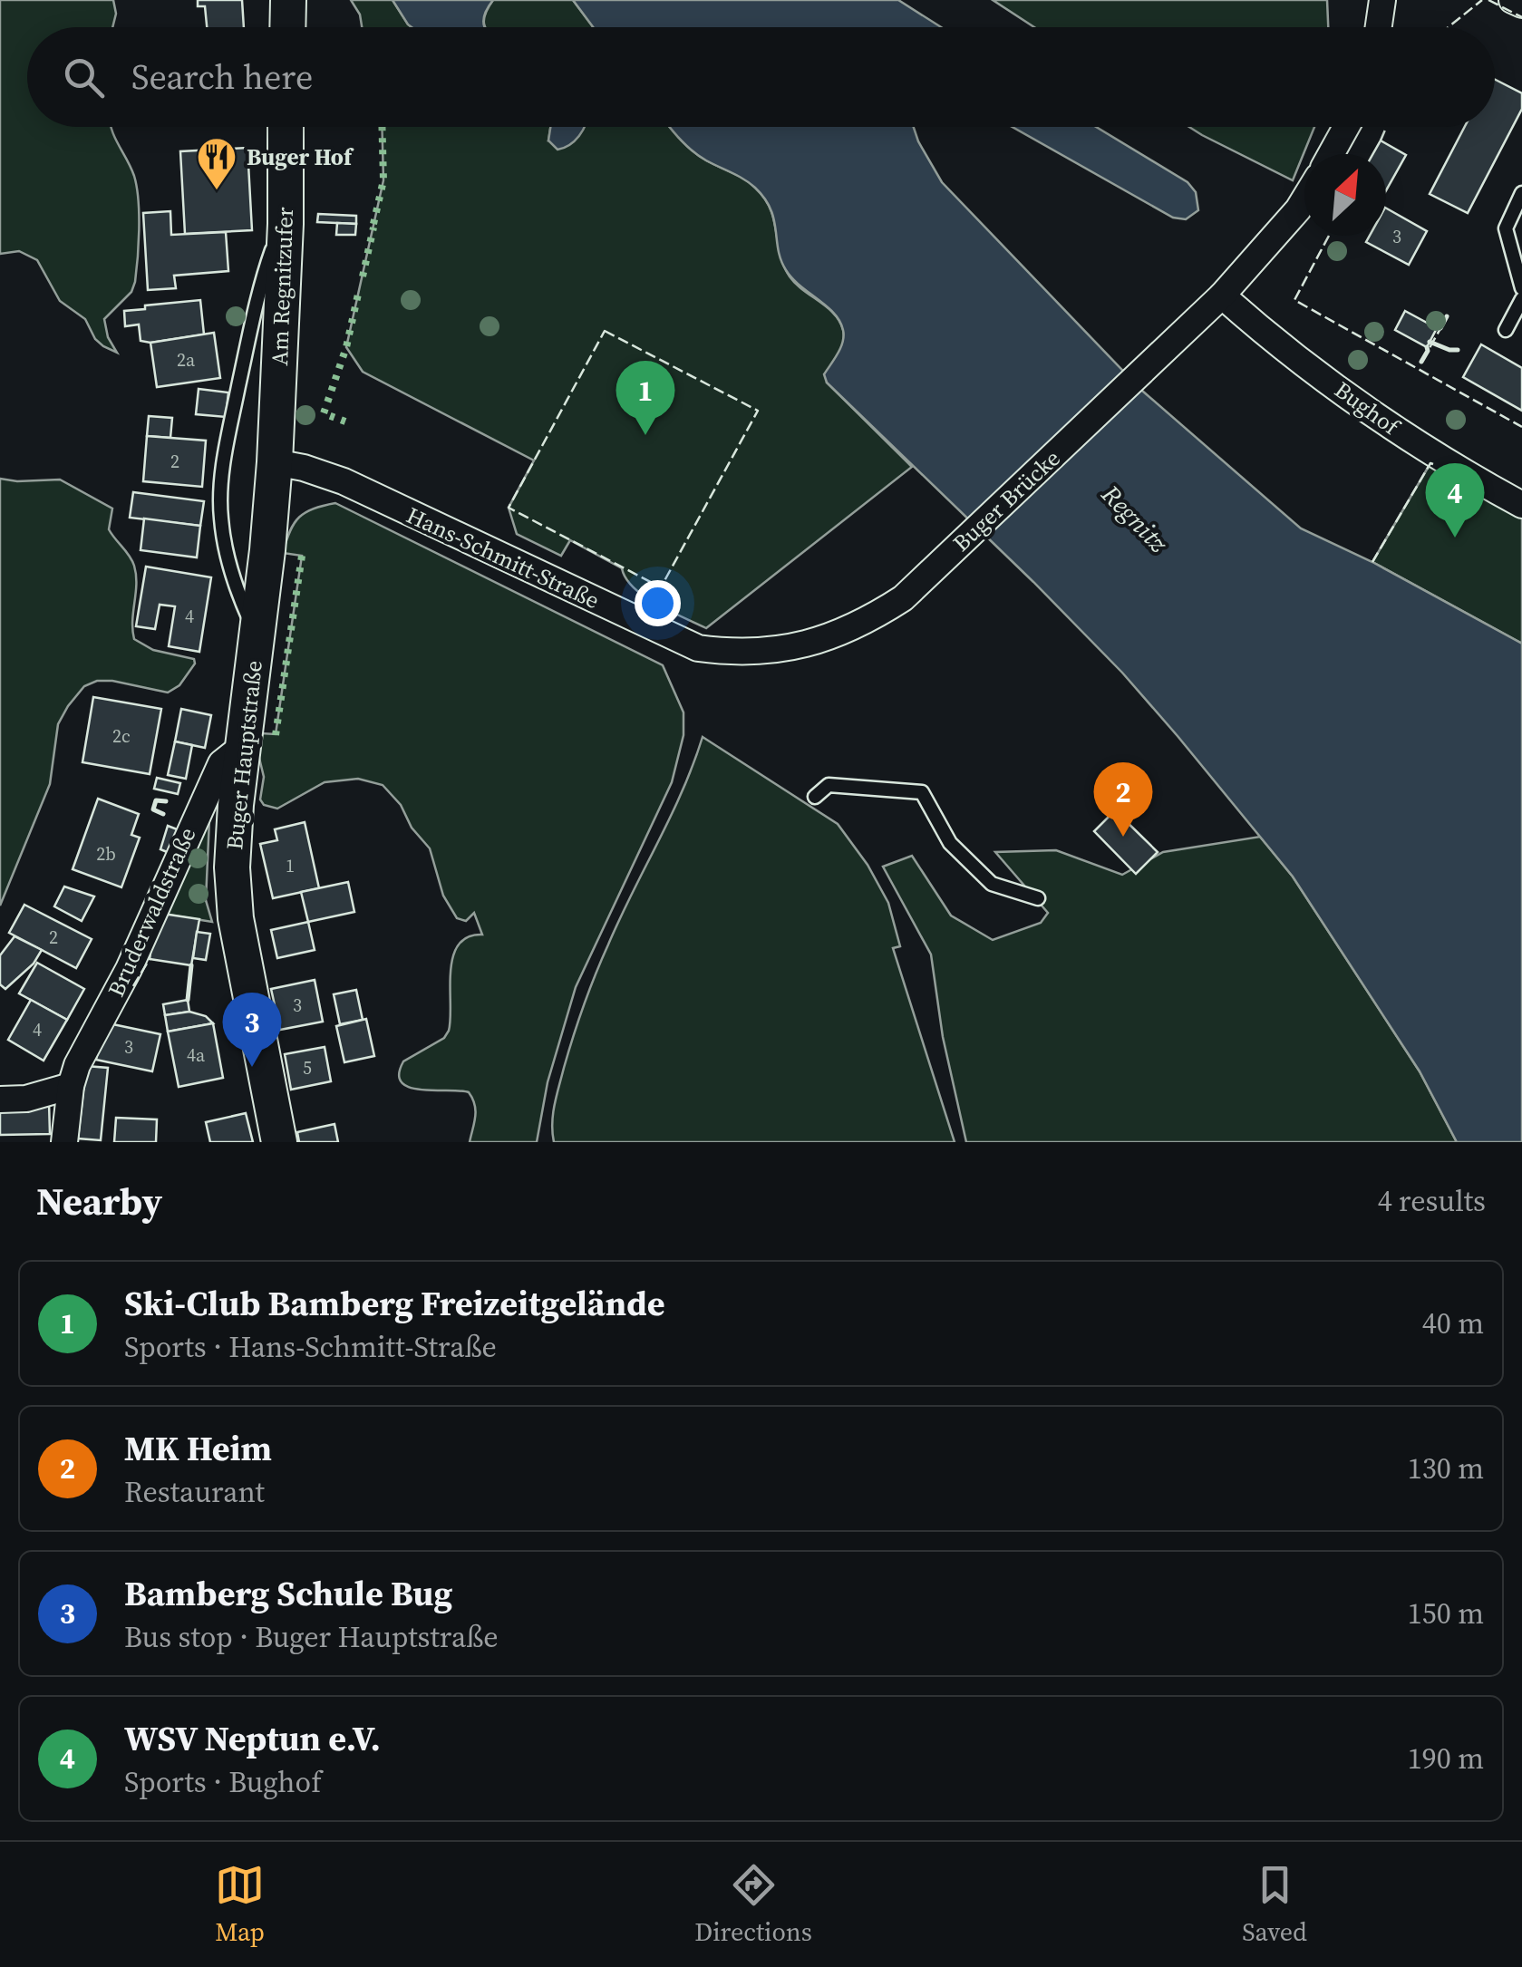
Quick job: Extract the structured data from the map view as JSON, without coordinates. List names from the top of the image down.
{
  "streets": {
    "street": [
      "Am Regnitzufer",
      "Bughof",
      "Buger Brücke",
      "Hans-Schmitt-Straße",
      "Buger Hauptstraße",
      "Bruderwaldstraße"
    ]
  },
  "crossings": [
    ["Am Regnitzufer", "Hans-Schmitt-Straße"],
    ["Am Regnitzufer", "Buger Hauptstraße"],
    ["Bughof", "Buger Brücke"],
    ["Buger Brücke", "Hans-Schmitt-Straße"],
    ["Hans-Schmitt-Straße", "Buger Hauptstraße"],
    ["Buger Hauptstraße", "Bruderwaldstraße"]
  ],
  "water": ["Regnitz"],
  "places": {
    "restaurant": ["Buger Hof"]
  },
  "house_numbers": [
    "3",
    "2a",
    "2",
    "4",
    "2c",
    "2b",
    "1",
    "2",
    "3",
    "4",
    "3",
    "4a",
    "5"
  ],
  "north": "top right",
  "page": {
    "search": "Search here",
    "pins": [
      "1",
      "4",
      "2",
      "3"
    ],
    "heading": ["Nearby", "4 results"],
    "list": [
      {
        "mark": "1",
        "name": "Ski-Club Bamberg Freizeitgelände",
        "note": "Sports · Hans-Schmitt-Straße",
        "value": "40 m"
      },
      {
        "mark": "2",
        "name": "MK Heim",
        "note": "Restaurant",
        "value": "130 m"
      },
      {
        "mark": "3",
        "name": "Bamberg Schule Bug",
        "note": "Bus stop · Buger Hauptstraße",
        "value": "150 m"
      },
      {
        "mark": "4",
        "name": "WSV Neptun e.V.",
        "note": "Sports · Bughof",
        "value": "190 m"
      }
    ],
    "nav": ["Map", "Directions", "Saved"]
  }
}
